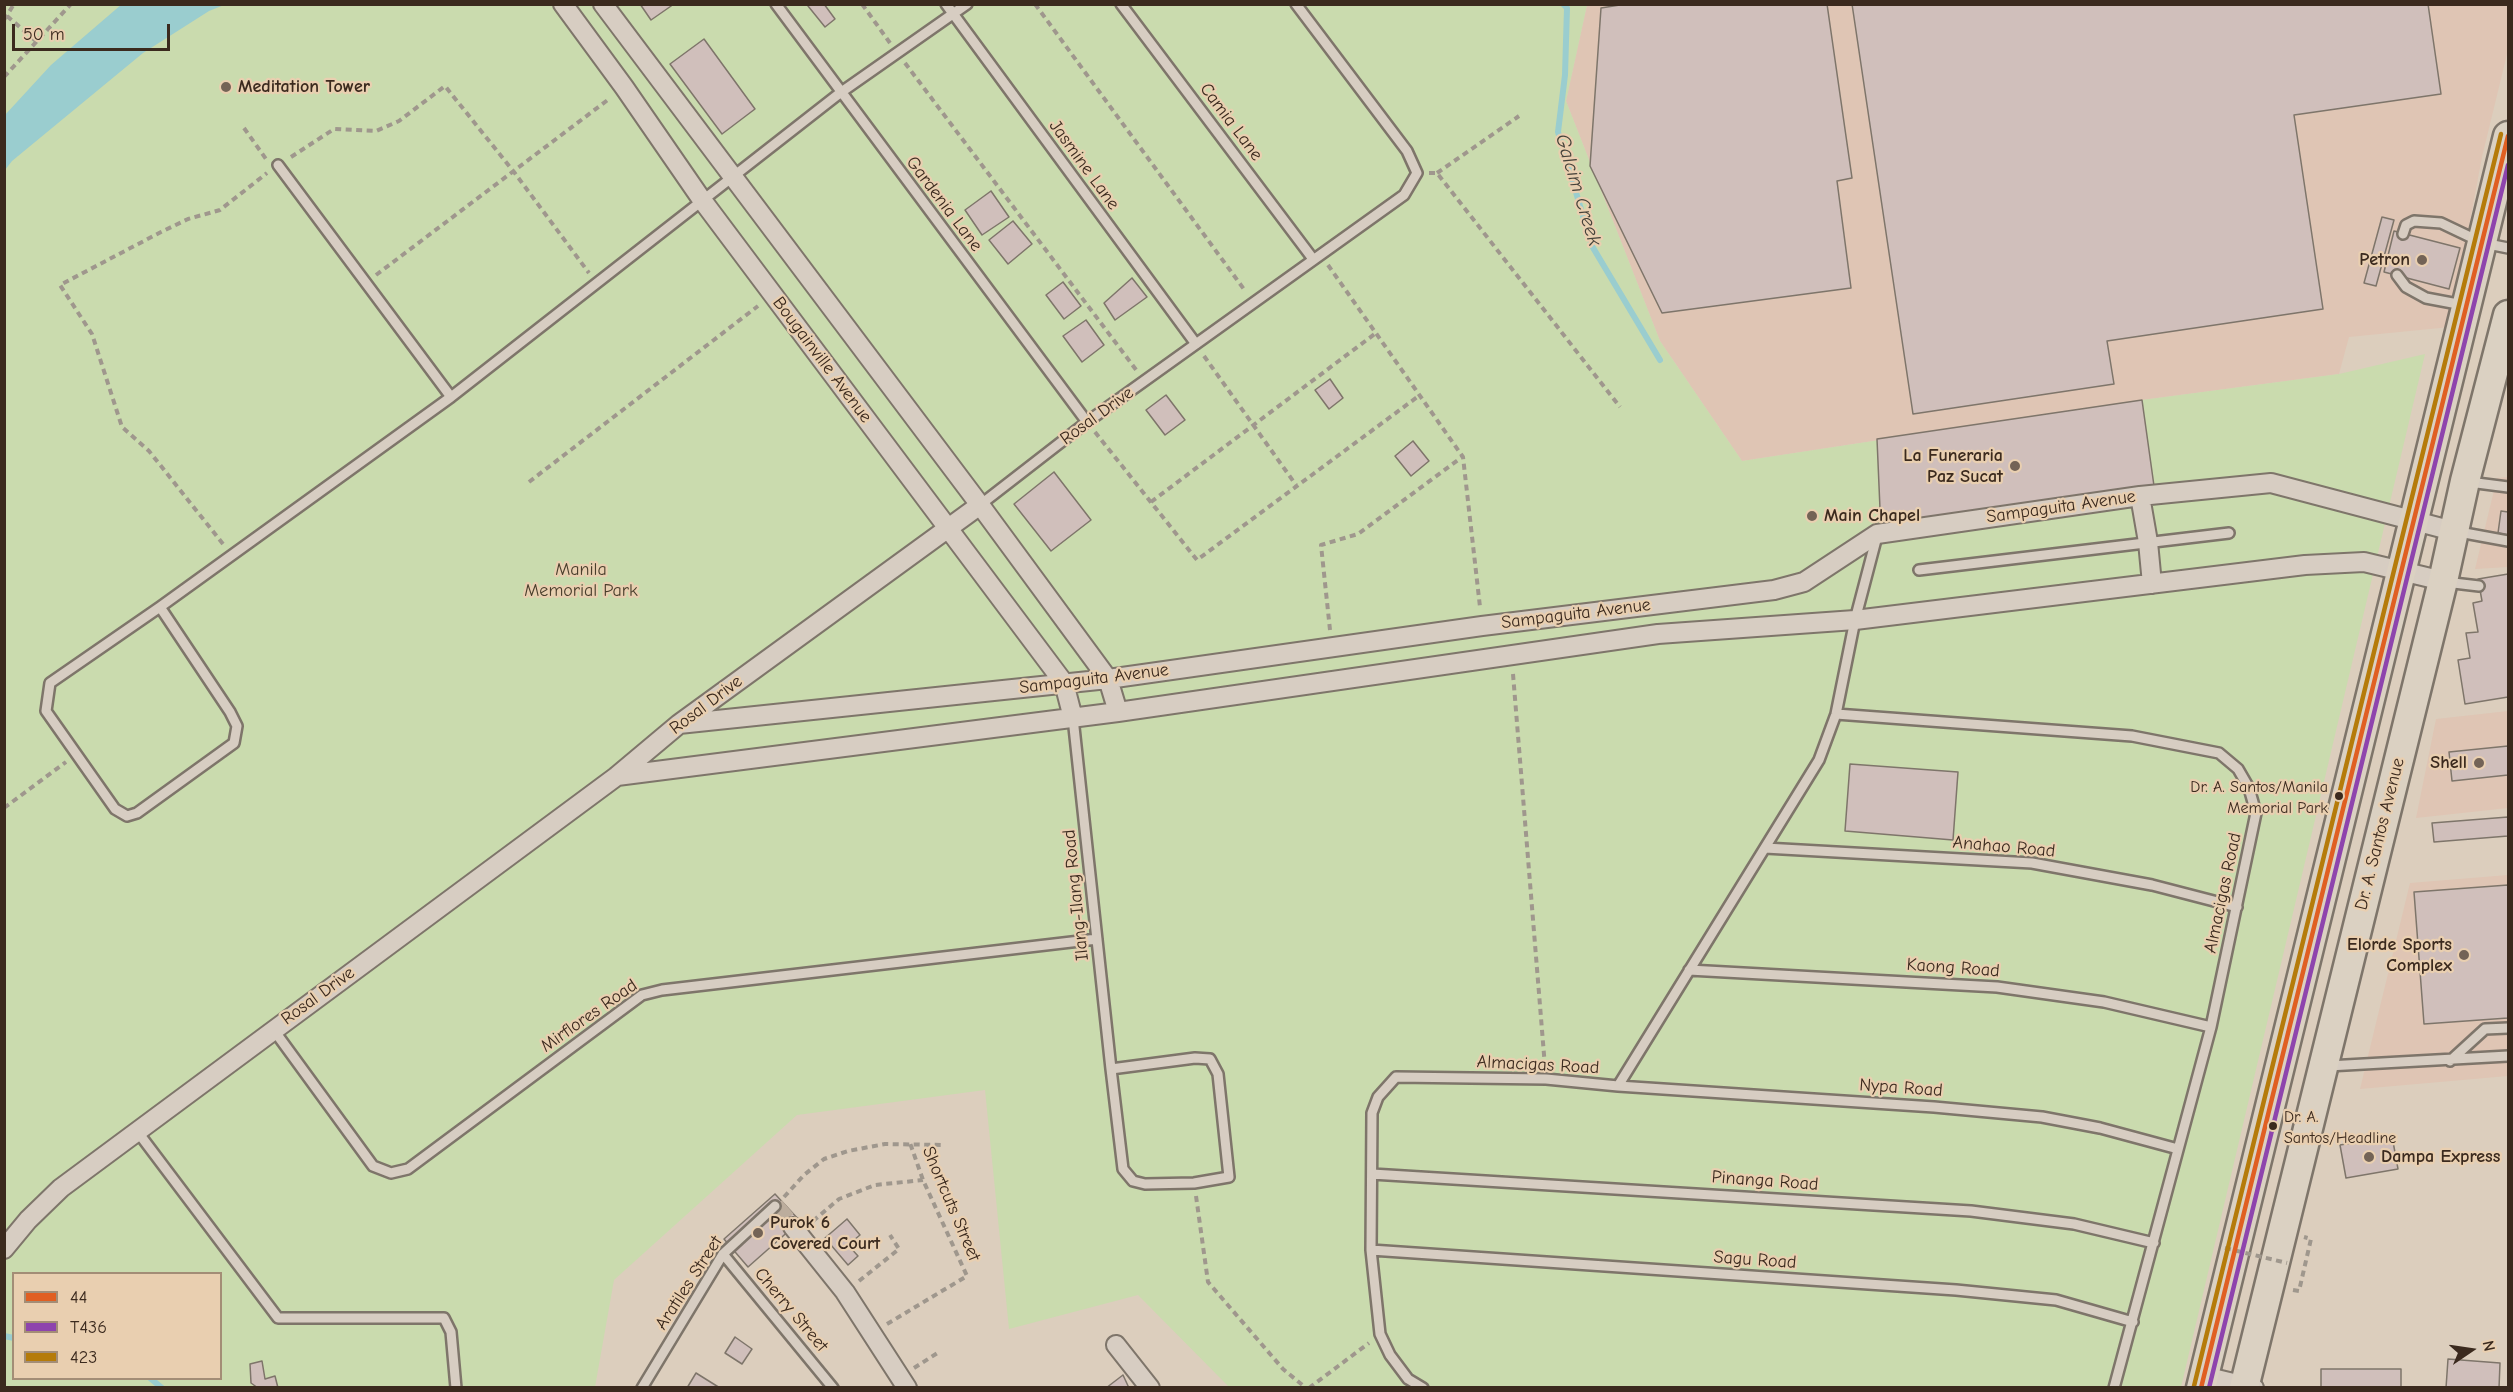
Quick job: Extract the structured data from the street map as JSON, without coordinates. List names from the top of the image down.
{
  "streets": {
    "main road": ["Dr. A. Santos Avenue"],
    "street": ["Bougainville Avenue", "Rosal Drive", "Sampaguita Avenue"],
    "lane": [
      "Camia Lane",
      "Jasmine Lane",
      "Gardenia Lane",
      "Anahao Road",
      "Almacigas Road",
      "Ilang-Ilang Road",
      "Kaong Road",
      "Mirflores Road",
      "Nypa Road",
      "Pinanga Road",
      "Sagu Road",
      "Aratiles Street",
      "Cherry Street"
    ],
    "path": ["Shortcuts Street"]
  },
  "crossings": [
    ["Camia Lane", "Rosal Drive"],
    ["Jasmine Lane", "Rosal Drive"],
    ["Gardenia Lane", "Rosal Drive"],
    ["Bougainville Avenue", "Rosal Drive"],
    ["Bougainville Avenue", "Sampaguita Avenue"],
    ["Bougainville Avenue", "Ilang-Ilang Road"],
    ["Rosal Drive", "Sampaguita Avenue"],
    ["Rosal Drive", "Mirflores Road"],
    ["Sampaguita Avenue", "Dr. A. Santos Avenue"],
    ["Sampaguita Avenue", "Almacigas Road"],
    ["Sampaguita Avenue", "Ilang-Ilang Road"],
    ["Anahao Road", "Almacigas Road"],
    ["Almacigas Road", "Kaong Road"],
    ["Almacigas Road", "Nypa Road"],
    ["Almacigas Road", "Pinanga Road"],
    ["Almacigas Road", "Sagu Road"],
    ["Ilang-Ilang Road", "Mirflores Road"],
    ["Aratiles Street", "Cherry Street"]
  ],
  "water": ["Galcim Creek"],
  "parks": ["Manila Memorial Park"],
  "places": [
    "Meditation Tower",
    "Petron",
    "La Funeraria Paz Sucat",
    "Main Chapel",
    "Shell",
    "Dr. A. Santos/Manila Memorial Park",
    "Elorde Sports Complex",
    "Dr. A. Santos/Headline",
    "Dampa Express",
    "Purok 6 Covered Court"
  ],
  "lines": ["transit line 423", "transit line 44", "transit line T436"],
  "legend": ["44", "T436", "423"],
  "scale_bar": "50 m",
  "north": "right"
}
